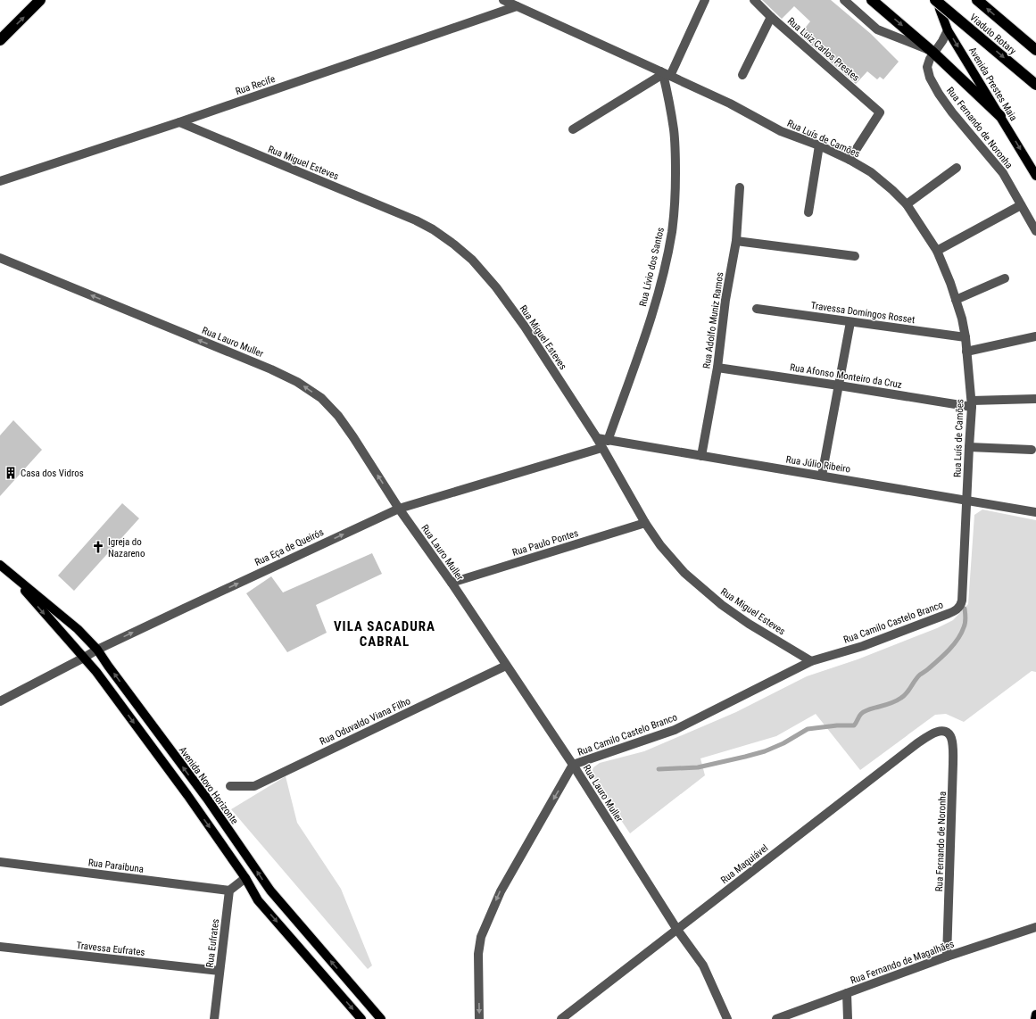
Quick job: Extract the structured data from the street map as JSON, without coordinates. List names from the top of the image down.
{
  "streets": {
    "highway": ["Viaduto Rotary"],
    "main road": ["Avenida Prestes Maia", "Avenida Novo Horizonte"],
    "street": [
      "Rua Luiz Carlos Prestes",
      "Rua Recife",
      "Rua Fernando de Noronha",
      "Rua Luís de Camões",
      "Rua Miguel Esteves",
      "Rua Lívio dos Santos",
      "Travessa Domingos Rosset",
      "Rua Adolfo Muniz Ramos",
      "Rua Lauro Muller",
      "Rua Afonso Monteiro da Cruz",
      "Rua Júlio Ribeiro",
      "Rua Paulo Pontes",
      "Rua Eça de Queirós",
      "Rua Camilo Castelo Branco",
      "Rua Oduvaldo Viana Filho",
      "Rua Maquiável",
      "Rua Paraibuna",
      "Rua Eufrates",
      "Travessa Eufrates",
      "Rua Fernando de Magalhães"
    ]
  },
  "crossings": [
    ["Viaduto Rotary", "Avenida Prestes Maia"],
    ["Rua Luiz Carlos Prestes", "Rua Luís de Camões"],
    ["Avenida Prestes Maia", "Rua Fernando de Noronha"],
    ["Rua Recife", "Rua Luís de Camões"],
    ["Rua Recife", "Rua Miguel Esteves"],
    ["Rua Fernando de Noronha", "Rua Maquiável"],
    ["Rua Fernando de Noronha", "Rua Fernando de Magalhães"],
    ["Rua Luís de Camões", "Rua Lívio dos Santos"],
    ["Rua Luís de Camões", "Travessa Domingos Rosset"],
    ["Rua Luís de Camões", "Rua Afonso Monteiro da Cruz"],
    ["Rua Luís de Camões", "Rua Júlio Ribeiro"],
    ["Rua Luís de Camões", "Rua Camilo Castelo Branco"],
    ["Rua Miguel Esteves", "Rua Lívio dos Santos"],
    ["Rua Miguel Esteves", "Rua Júlio Ribeiro"],
    ["Rua Miguel Esteves", "Rua Paulo Pontes"],
    ["Rua Miguel Esteves", "Rua Eça de Queirós"],
    ["Rua Miguel Esteves", "Rua Camilo Castelo Branco"],
    ["Rua Lívio dos Santos", "Rua Júlio Ribeiro"],
    ["Rua Lívio dos Santos", "Rua Eça de Queirós"],
    ["Rua Adolfo Muniz Ramos", "Rua Afonso Monteiro da Cruz"],
    ["Rua Adolfo Muniz Ramos", "Rua Júlio Ribeiro"],
    ["Rua Lauro Muller", "Rua Paulo Pontes"],
    ["Rua Lauro Muller", "Rua Eça de Queirós"],
    ["Rua Lauro Muller", "Rua Camilo Castelo Branco"],
    ["Rua Lauro Muller", "Rua Oduvaldo Viana Filho"],
    ["Rua Lauro Muller", "Rua Maquiável"],
    ["Rua Júlio Ribeiro", "Rua Eça de Queirós"],
    ["Rua Eça de Queirós", "Avenida Novo Horizonte"],
    ["Rua Paraibuna", "Rua Eufrates"],
    ["Rua Eufrates", "Travessa Eufrates"]
  ],
  "one_way": [
    "Avenida Prestes Maia",
    "Rua Lauro Muller",
    "Rua Eça de Queirós",
    "Rua Camilo Castelo Branco"
  ],
  "districts": ["VILA SACADURA CABRAL"],
  "places": {
    "building": ["Casa dos Vidros"],
    "church": ["Igreja do Nazareno"]
  }
}
